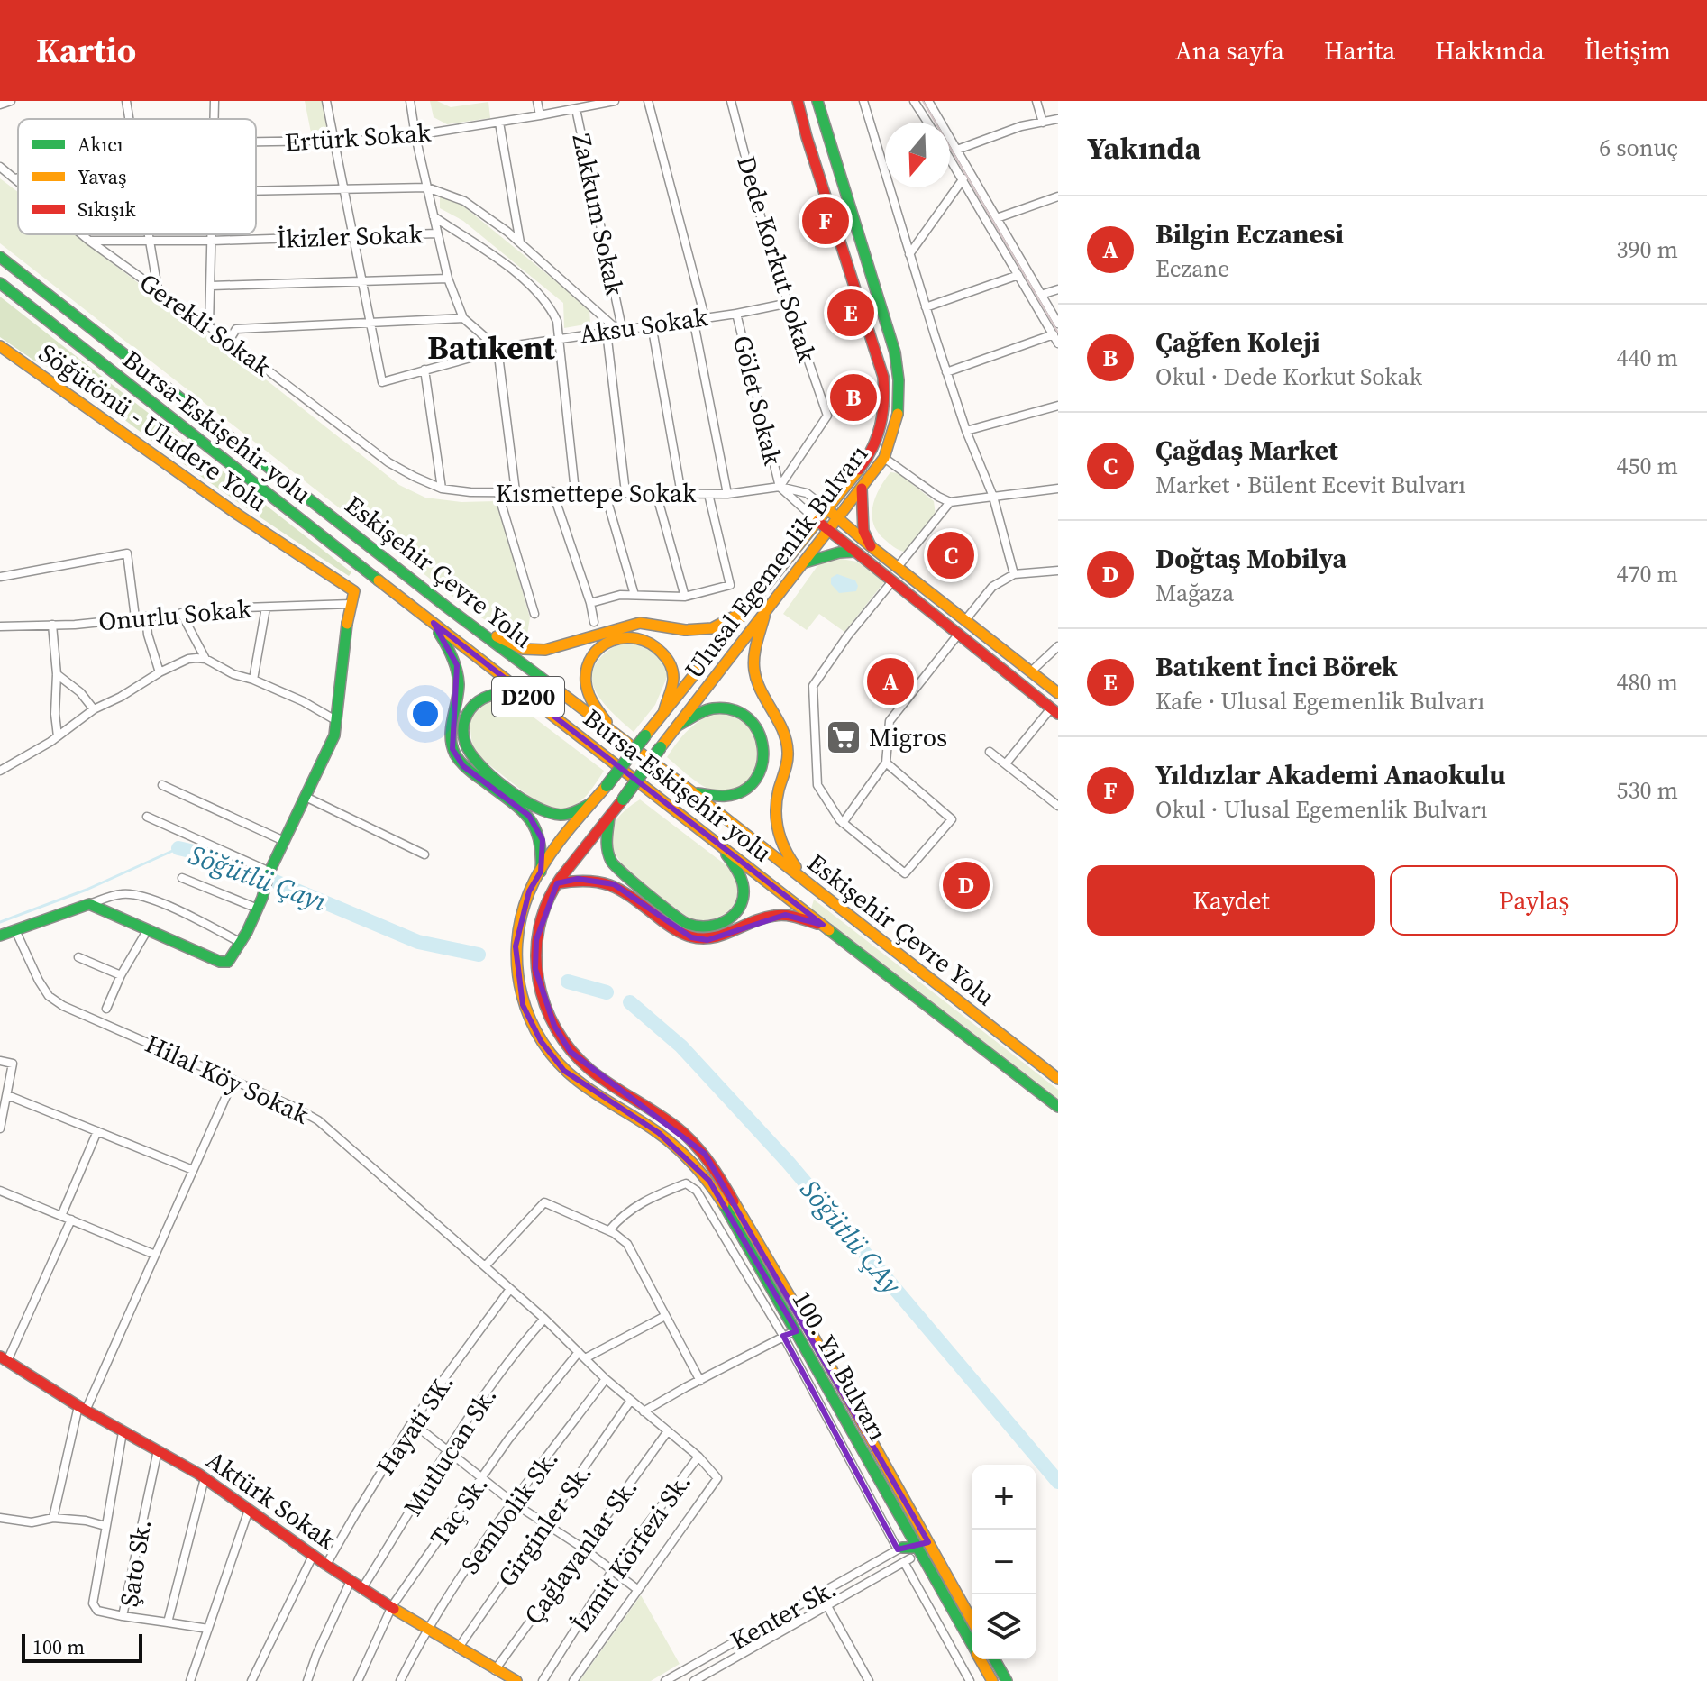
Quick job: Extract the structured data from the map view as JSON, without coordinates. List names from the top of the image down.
{
  "streets": {
    "main road": [
      "Bursa-Eskişehir yolu",
      "Söğütönü - Uludere Yolu",
      "Ulusal Egemenlik Bulvarı",
      "Eskişehir Çevre Yolu",
      "D200",
      "100. Yıl Bulvarı",
      "Aktürk Sokak"
    ],
    "street": [
      "Ertürk Sokak",
      "Zakkum Sokak",
      "İkizler Sokak",
      "Dede Korkut Sokak",
      "Gerekli Sokak",
      "Aksu Sokak",
      "Gölet Sokak",
      "Kısmettepe Sokak",
      "Onurlu Sokak",
      "Hilal Köy Sokak",
      "Hayati SK.",
      "Mutlucan Sk.",
      "Taç Sk.",
      "Sembolik Sk.",
      "Girginler Sk.",
      "Çağlayanlar Sk.",
      "İzmit Körfezi Sk.",
      "Şato Sk.",
      "Kenter Sk."
    ]
  },
  "crossings": [
    ["Ertürk Sokak", "Zakkum Sokak"],
    ["Ertürk Sokak", "Gerekli Sokak"],
    ["Zakkum Sokak", "Aksu Sokak"],
    ["İkizler Sokak", "Gerekli Sokak"],
    ["İkizler Sokak", "Aksu Sokak"],
    ["İkizler Sokak", "Kısmettepe Sokak"],
    ["Dede Korkut Sokak", "Aksu Sokak"],
    ["Dede Korkut Sokak", "Gölet Sokak"],
    ["Dede Korkut Sokak", "Kısmettepe Sokak"],
    ["Gerekli Sokak", "Kısmettepe Sokak"],
    ["Aksu Sokak", "Gölet Sokak"],
    ["Gölet Sokak", "Kısmettepe Sokak"],
    ["Söğütönü - Uludere Yolu", "Onurlu Sokak"],
    ["Ulusal Egemenlik Bulvarı", "100. Yıl Bulvarı"],
    ["Hilal Köy Sokak", "Hayati SK."],
    ["Hilal Köy Sokak", "Mutlucan Sk."],
    ["Hilal Köy Sokak", "Taç Sk."],
    ["Hayati SK.", "Aktürk Sokak"],
    ["Mutlucan Sk.", "Aktürk Sokak"],
    ["Aktürk Sokak", "Taç Sk."],
    ["Aktürk Sokak", "Sembolik Sk."],
    ["Aktürk Sokak", "Girginler Sk."],
    ["Aktürk Sokak", "Çağlayanlar Sk."],
    ["Aktürk Sokak", "Şato Sk."],
    ["Sembolik Sk.", "İzmit Körfezi Sk."],
    ["Girginler Sk.", "İzmit Körfezi Sk."],
    ["Çağlayanlar Sk.", "İzmit Körfezi Sk."]
  ],
  "districts": ["Batıkent"],
  "water": ["Söğütlü Çayı", "Söğütlü ÇAy"],
  "places": {
    "supermarket": ["Migros"]
  },
  "legend": ["Akıcı", "Yavaş", "Sıkışık"],
  "scale_bar": "100 m",
  "north": "bottom",
  "page": {
    "header": "Kartio",
    "nav": [
      "Ana sayfa",
      "Harita",
      "Hakkında",
      "İletişim"
    ],
    "heading": ["Yakında", "6 sonuç"],
    "pins": [
      "F",
      "E",
      "B",
      "C",
      "A",
      "D"
    ],
    "list": [
      {
        "mark": "A",
        "name": "Bilgin Eczanesi",
        "note": "Eczane",
        "value": "390 m"
      },
      {
        "mark": "B",
        "name": "Çağfen Koleji",
        "note": "Okul · Dede Korkut Sokak",
        "value": "440 m"
      },
      {
        "mark": "C",
        "name": "Çağdaş Market",
        "note": "Market · Bülent Ecevit Bulvarı",
        "value": "450 m"
      },
      {
        "mark": "D",
        "name": "Doğtaş Mobilya",
        "note": "Mağaza",
        "value": "470 m"
      },
      {
        "mark": "E",
        "name": "Batıkent İnci Börek",
        "note": "Kafe · Ulusal Egemenlik Bulvarı",
        "value": "480 m"
      },
      {
        "mark": "F",
        "name": "Yıldızlar Akademi Anaokulu",
        "note": "Okul · Ulusal Egemenlik Bulvarı",
        "value": "530 m"
      }
    ],
    "buttons": ["Kaydet", "Paylaş"],
    "map_buttons": ["+", "−"],
    "scale": "100 m"
  }
}
